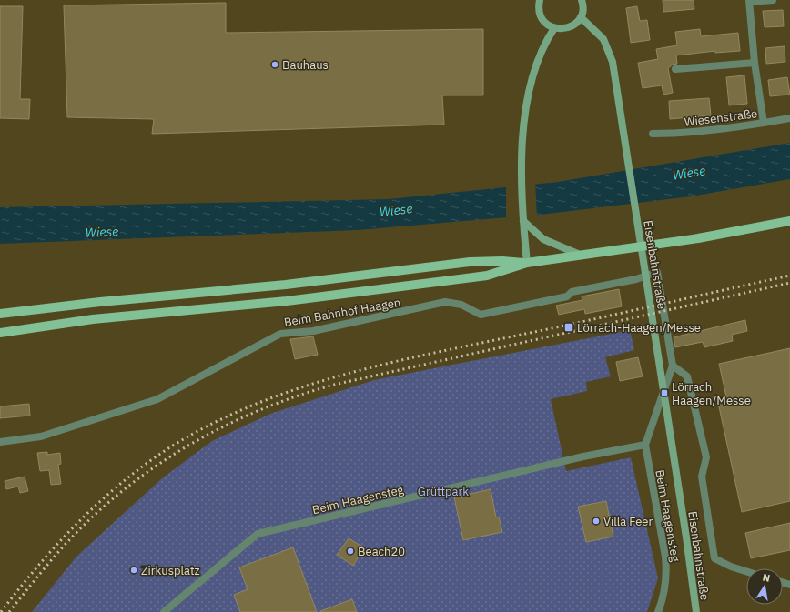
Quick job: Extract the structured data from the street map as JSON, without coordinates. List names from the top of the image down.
{
  "streets": {
    "street": [
      "Wiesenstraße",
      "Eisenbahnstraße",
      "Beim Bahnhof Haagen",
      "Beim Haagensteg"
    ]
  },
  "water": ["Wiese"],
  "parks": ["Grüttpark"],
  "places": {
    "other": [
      "Bauhaus",
      "Villa Feer",
      "Beach20",
      "Zirkusplatz"
    ],
    "transit": ["Lörrach-Haagen/Messe", "Lörrach Haagen/Messe"]
  },
  "north": "top"
}
